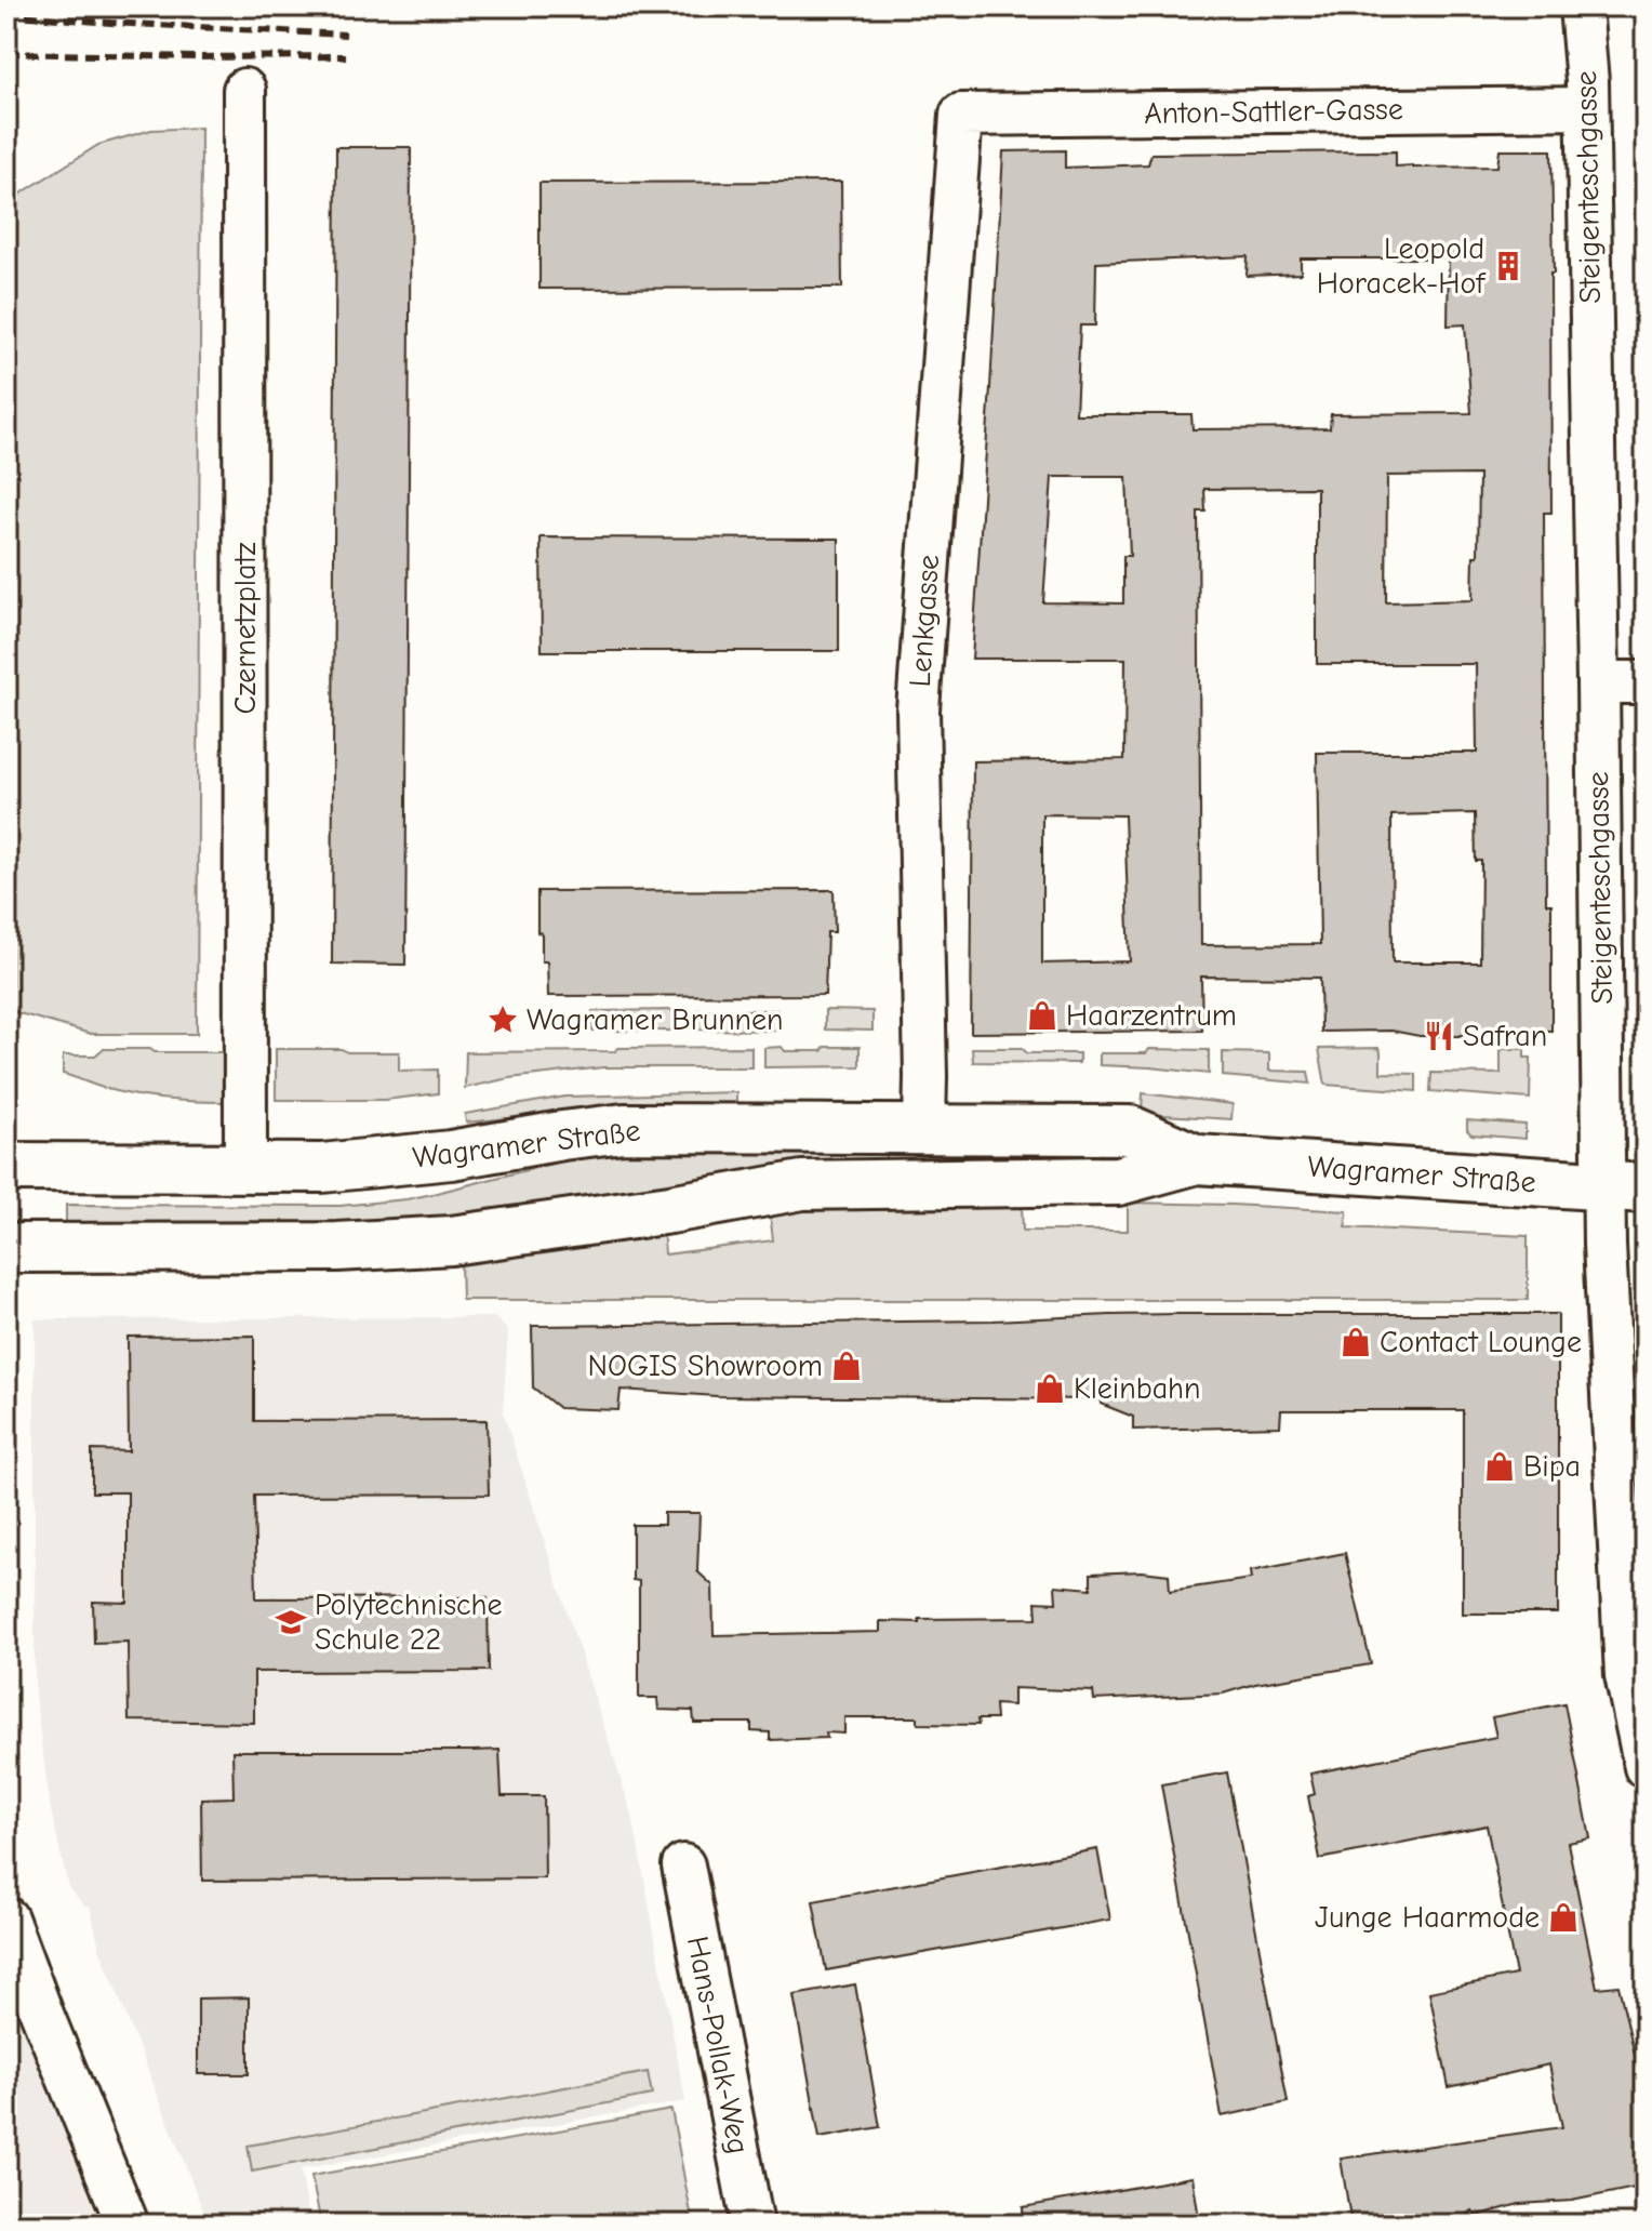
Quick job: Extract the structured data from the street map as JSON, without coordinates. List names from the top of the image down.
{
  "streets": {
    "main road": ["Wagramer Straße"],
    "street": [
      "Anton-Sattler-Gasse",
      "Steigenteschgasse",
      "Lenkgasse",
      "Czernetzplatz",
      "Hans-Pollak-Weg"
    ]
  },
  "crossings": [
    ["Anton-Sattler-Gasse", "Steigenteschgasse"],
    ["Anton-Sattler-Gasse", "Lenkgasse"],
    ["Steigenteschgasse", "Wagramer Straße"],
    ["Lenkgasse", "Wagramer Straße"],
    ["Czernetzplatz", "Wagramer Straße"]
  ],
  "places": {
    "building": ["Leopold Horacek-Hof"],
    "shop": [
      "Haarzentrum",
      "Contact Lounge",
      "NOGIS Showroom",
      "Kleinbahn",
      "Bipa",
      "Junge Haarmode"
    ],
    "place": ["Wagramer Brunnen"],
    "restaurant": ["Safran"],
    "school or university": ["Polytechnische Schule 22"]
  }
}
